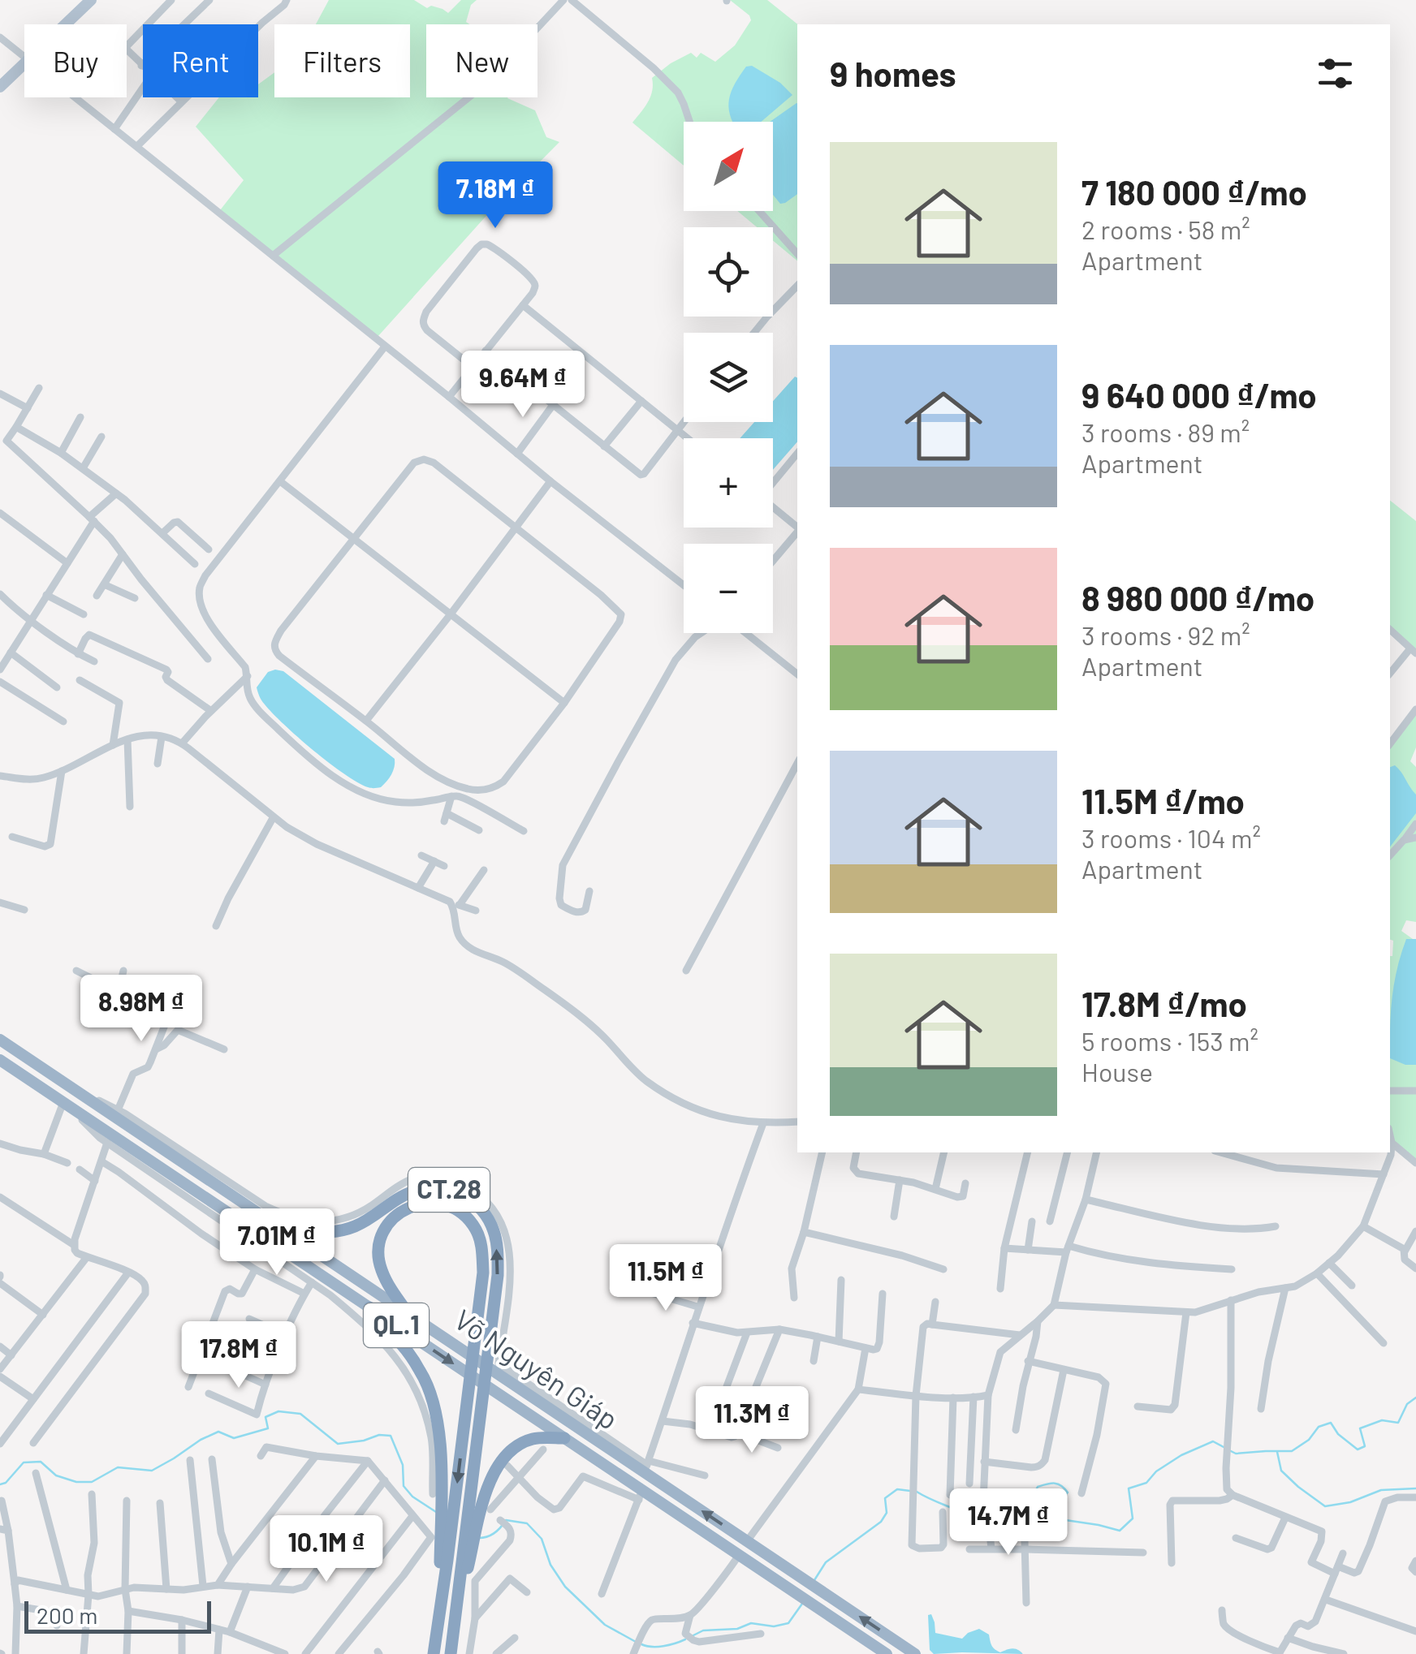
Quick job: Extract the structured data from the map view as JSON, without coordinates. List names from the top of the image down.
{
  "streets": {
    "highway": ["CT.28", "QL.1", "Võ Nguyên Giáp"]
  },
  "crossings": [
    ["CT.28", "Võ Nguyên Giáp"]
  ],
  "scale_bar": "200 m",
  "north": "top right",
  "page": {
    "chip": [
      "Buy",
      "Rent",
      "Filters",
      "New"
    ],
    "heading": "9 homes",
    "map_buttons": ["+", "−"],
    "list": [
      {
        "name": "7 180 000 ₫/mo",
        "note": "2 rooms · 58 m² · Apartment"
      },
      {
        "name": "9 640 000 ₫/mo",
        "note": "3 rooms · 89 m² · Apartment"
      },
      {
        "name": "8 980 000 ₫/mo",
        "note": "3 rooms · 92 m² · Apartment"
      },
      {
        "name": "11.5M ₫/mo",
        "note": "3 rooms · 104 m² · Apartment"
      },
      {
        "name": "17.8M ₫/mo",
        "note": "5 rooms · 153 m² · House"
      }
    ],
    "price": [
      "7.18M ₫",
      "9.64M ₫",
      "8.98M ₫",
      "7.01M ₫",
      "11.5M ₫",
      "17.8M ₫",
      "11.3M ₫",
      "14.7M ₫",
      "10.1M ₫"
    ],
    "scale": "200 m"
  }
}
